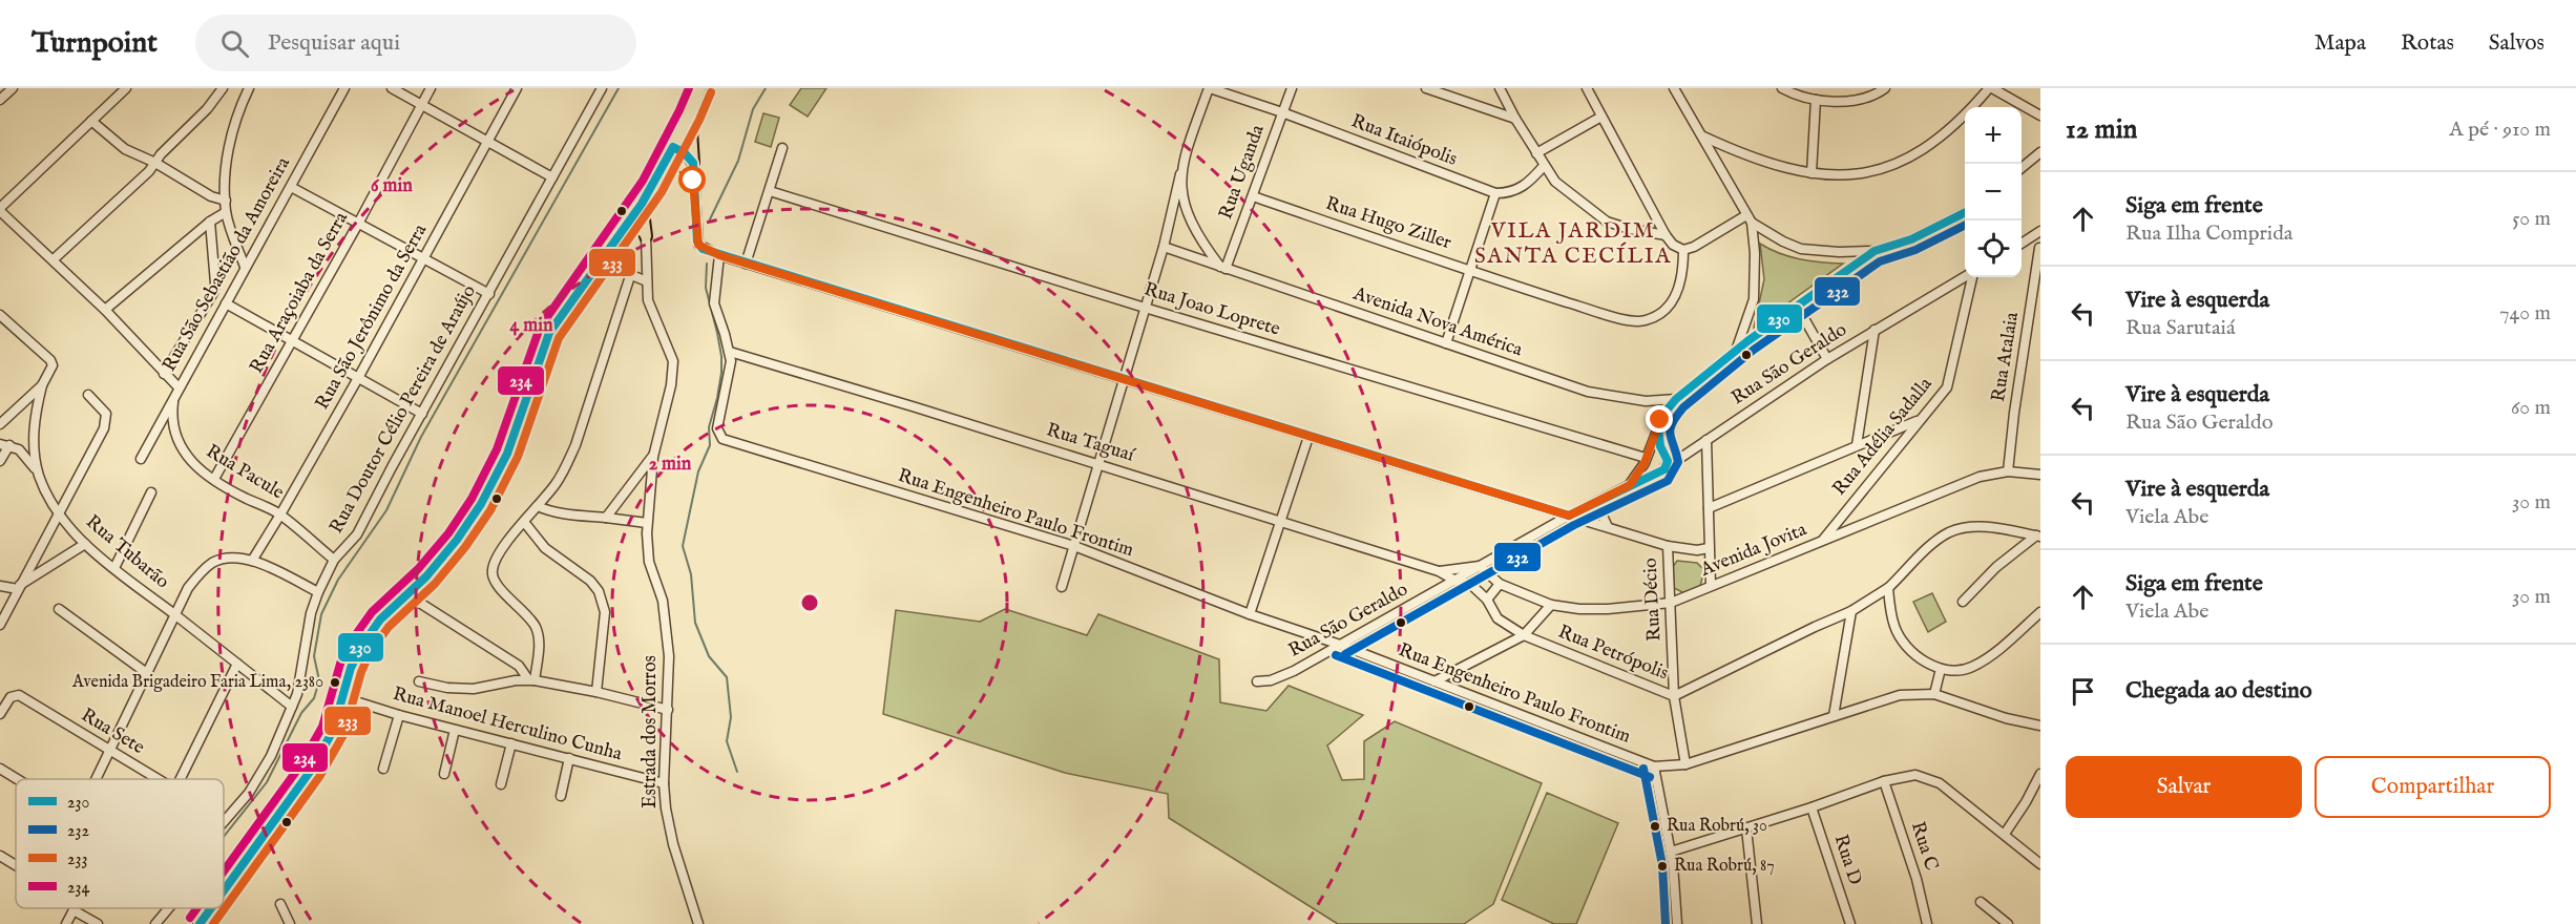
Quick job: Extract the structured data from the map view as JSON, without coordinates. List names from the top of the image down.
{
  "streets": {
    "street": [
      "Rua Itaiópolis",
      "Rua Uganda",
      "Rua Hugo Ziller",
      "Rua São Sebastião da Amoreira",
      "Rua Araçoiaba da Serra",
      "Rua Joao Loprete",
      "Rua São Jerônimo da Serra",
      "Avenida Nova América",
      "Rua Atalaia",
      "Rua São Geraldo",
      "Rua Doutor Célio Pereira de Araújo",
      "Rua Adélia Sadalla",
      "Rua Taguaí",
      "Rua Pacule",
      "Rua Engenheiro Paulo Frontim",
      "Avenida Jovita",
      "Rua Tubarão",
      "Rua Décio",
      "Rua Petrópolis",
      "Rua Manoel Herculino Cunha",
      "Rua Sete",
      "Estrada dos Morros",
      "Rua C",
      "Rua D"
    ]
  },
  "crossings": [
    ["Rua Itaiópolis", "Rua Uganda"],
    ["Rua Uganda", "Rua Hugo Ziller"],
    ["Rua Uganda", "Avenida Nova América"],
    ["Rua São Sebastião da Amoreira", "Rua Pacule"],
    ["Rua Araçoiaba da Serra", "Rua Pacule"],
    ["Rua Joao Loprete", "Rua São Geraldo"],
    ["Rua São Jerônimo da Serra", "Rua Pacule"],
    ["Rua Atalaia", "Avenida Jovita"],
    ["Rua São Geraldo", "Rua Taguaí"],
    ["Rua São Geraldo", "Rua Engenheiro Paulo Frontim"],
    ["Rua São Geraldo", "Avenida Jovita"],
    ["Rua Doutor Célio Pereira de Araújo", "Rua Pacule"],
    ["Rua Doutor Célio Pereira de Araújo", "Rua Tubarão"],
    ["Rua Adélia Sadalla", "Avenida Jovita"],
    ["Rua Taguaí", "Rua Engenheiro Paulo Frontim"],
    ["Rua Taguaí", "Avenida Jovita"],
    ["Rua Engenheiro Paulo Frontim", "Rua Décio"],
    ["Avenida Jovita", "Rua Décio"],
    ["Rua Décio", "Rua Petrópolis"],
    ["Rua Manoel Herculino Cunha", "Estrada dos Morros"]
  ],
  "districts": ["VILA JARDIM SANTA CECÍLIA"],
  "places": ["Avenida Brigadeiro Faria Lima, 2380", "Rua Robrú, 30", "Rua Robrú, 87"],
  "lines": [
    "transit line 234",
    "transit line 233",
    "transit line 230",
    "transit line 232"
  ],
  "legend": [
    "230",
    "232",
    "233",
    "234"
  ],
  "page": {
    "header": "Turnpoint",
    "search": "Pesquisar aqui",
    "nav": ["Mapa", "Rotas", "Salvos"],
    "heading": ["12 min", "A pé · 910 m"],
    "map_buttons": ["+", "−"],
    "list": [
      ["Siga em frente", "Rua Ilha Comprida", "50 m"],
      ["Vire à esquerda", "Rua Sarutaiá", "740 m"],
      ["Vire à esquerda", "Rua São Geraldo", "60 m"],
      ["Vire à esquerda", "Viela Abe", "30 m"],
      ["Siga em frente", "Viela Abe", "30 m"],
      "Chegada ao destino"
    ],
    "buttons": ["Salvar", "Compartilhar"]
  },
  "rings": ["6 min", "4 min", "2 min"]
}
